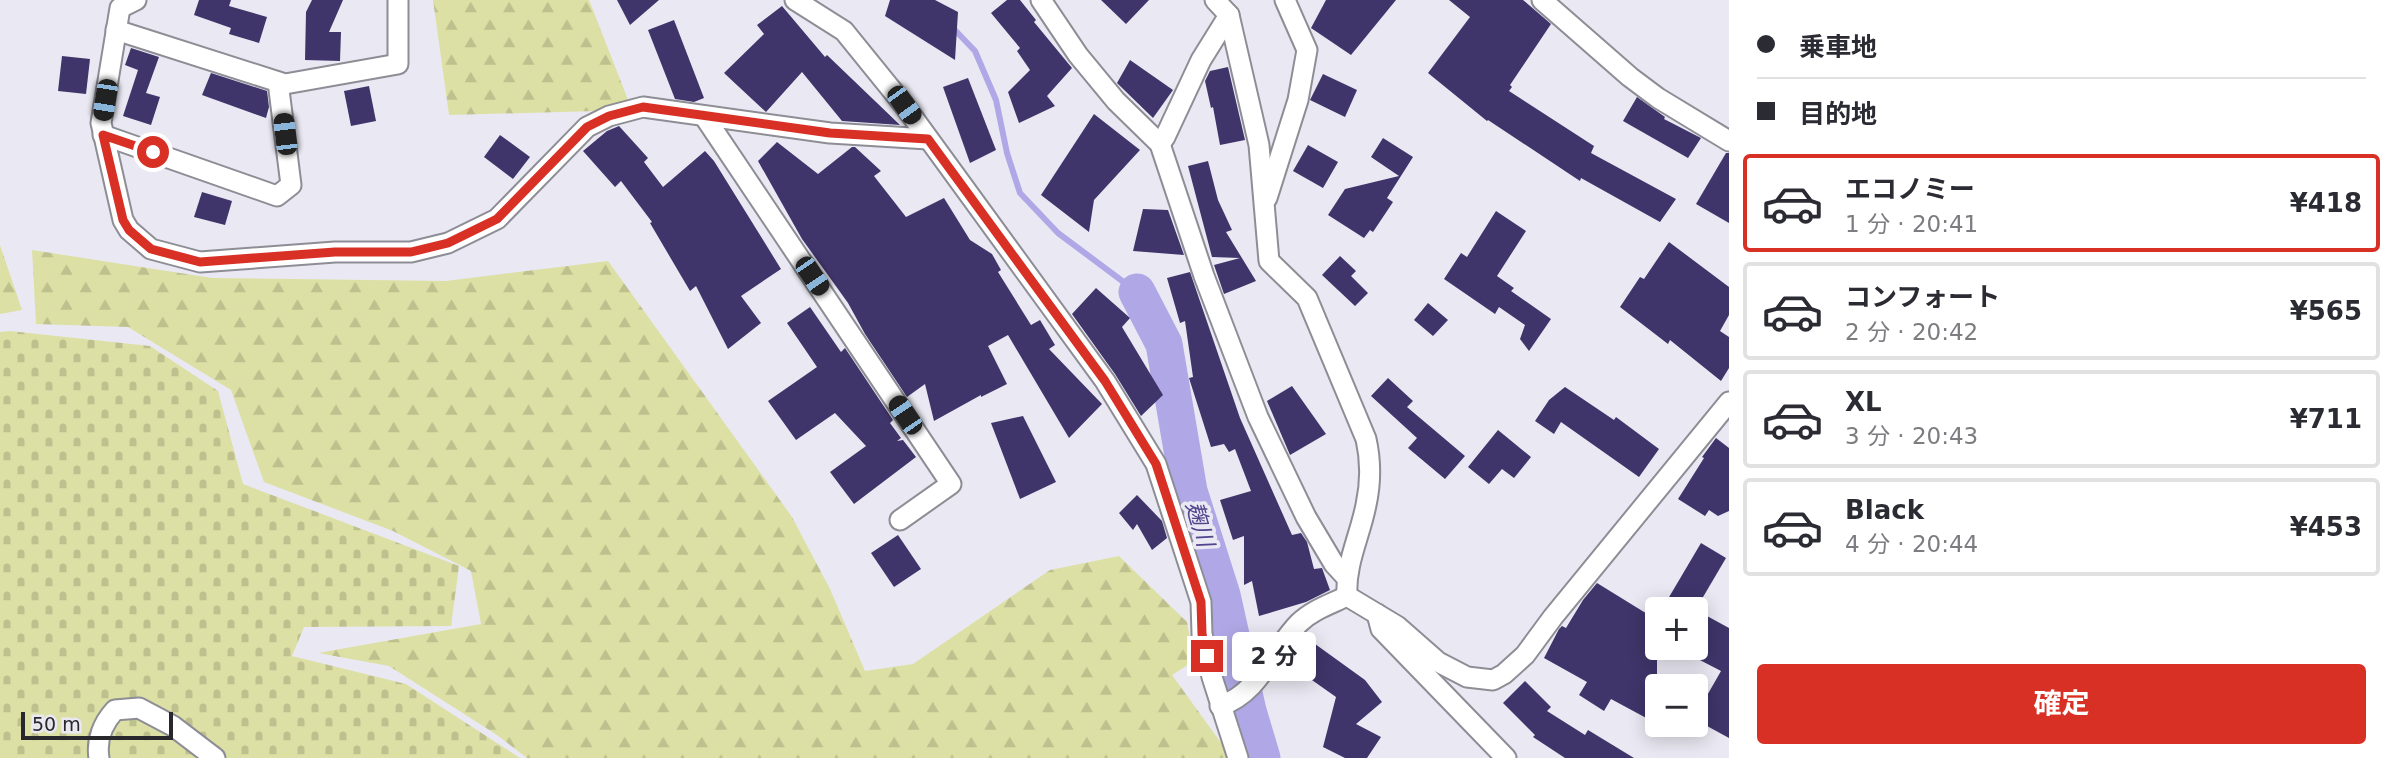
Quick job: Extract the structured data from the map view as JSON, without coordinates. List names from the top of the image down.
{
  "water": ["麹川"],
  "scale_bar": "50 m",
  "page": {
    "banner": ["乗車地", "目的地"],
    "list": [
      {
        "name": "エコノミー",
        "note": "1 分 · 20:41",
        "value": "¥418"
      },
      {
        "name": "コンフォート",
        "note": "2 分 · 20:42",
        "value": "¥565"
      },
      {
        "name": "XL",
        "note": "3 分 · 20:43",
        "value": "¥711"
      },
      {
        "name": "Black",
        "note": "4 分 · 20:44",
        "value": "¥453"
      }
    ],
    "map_buttons": ["+", "−"],
    "bubble": "2 分",
    "buttons": "確定",
    "scale": "50 m"
  }
}
